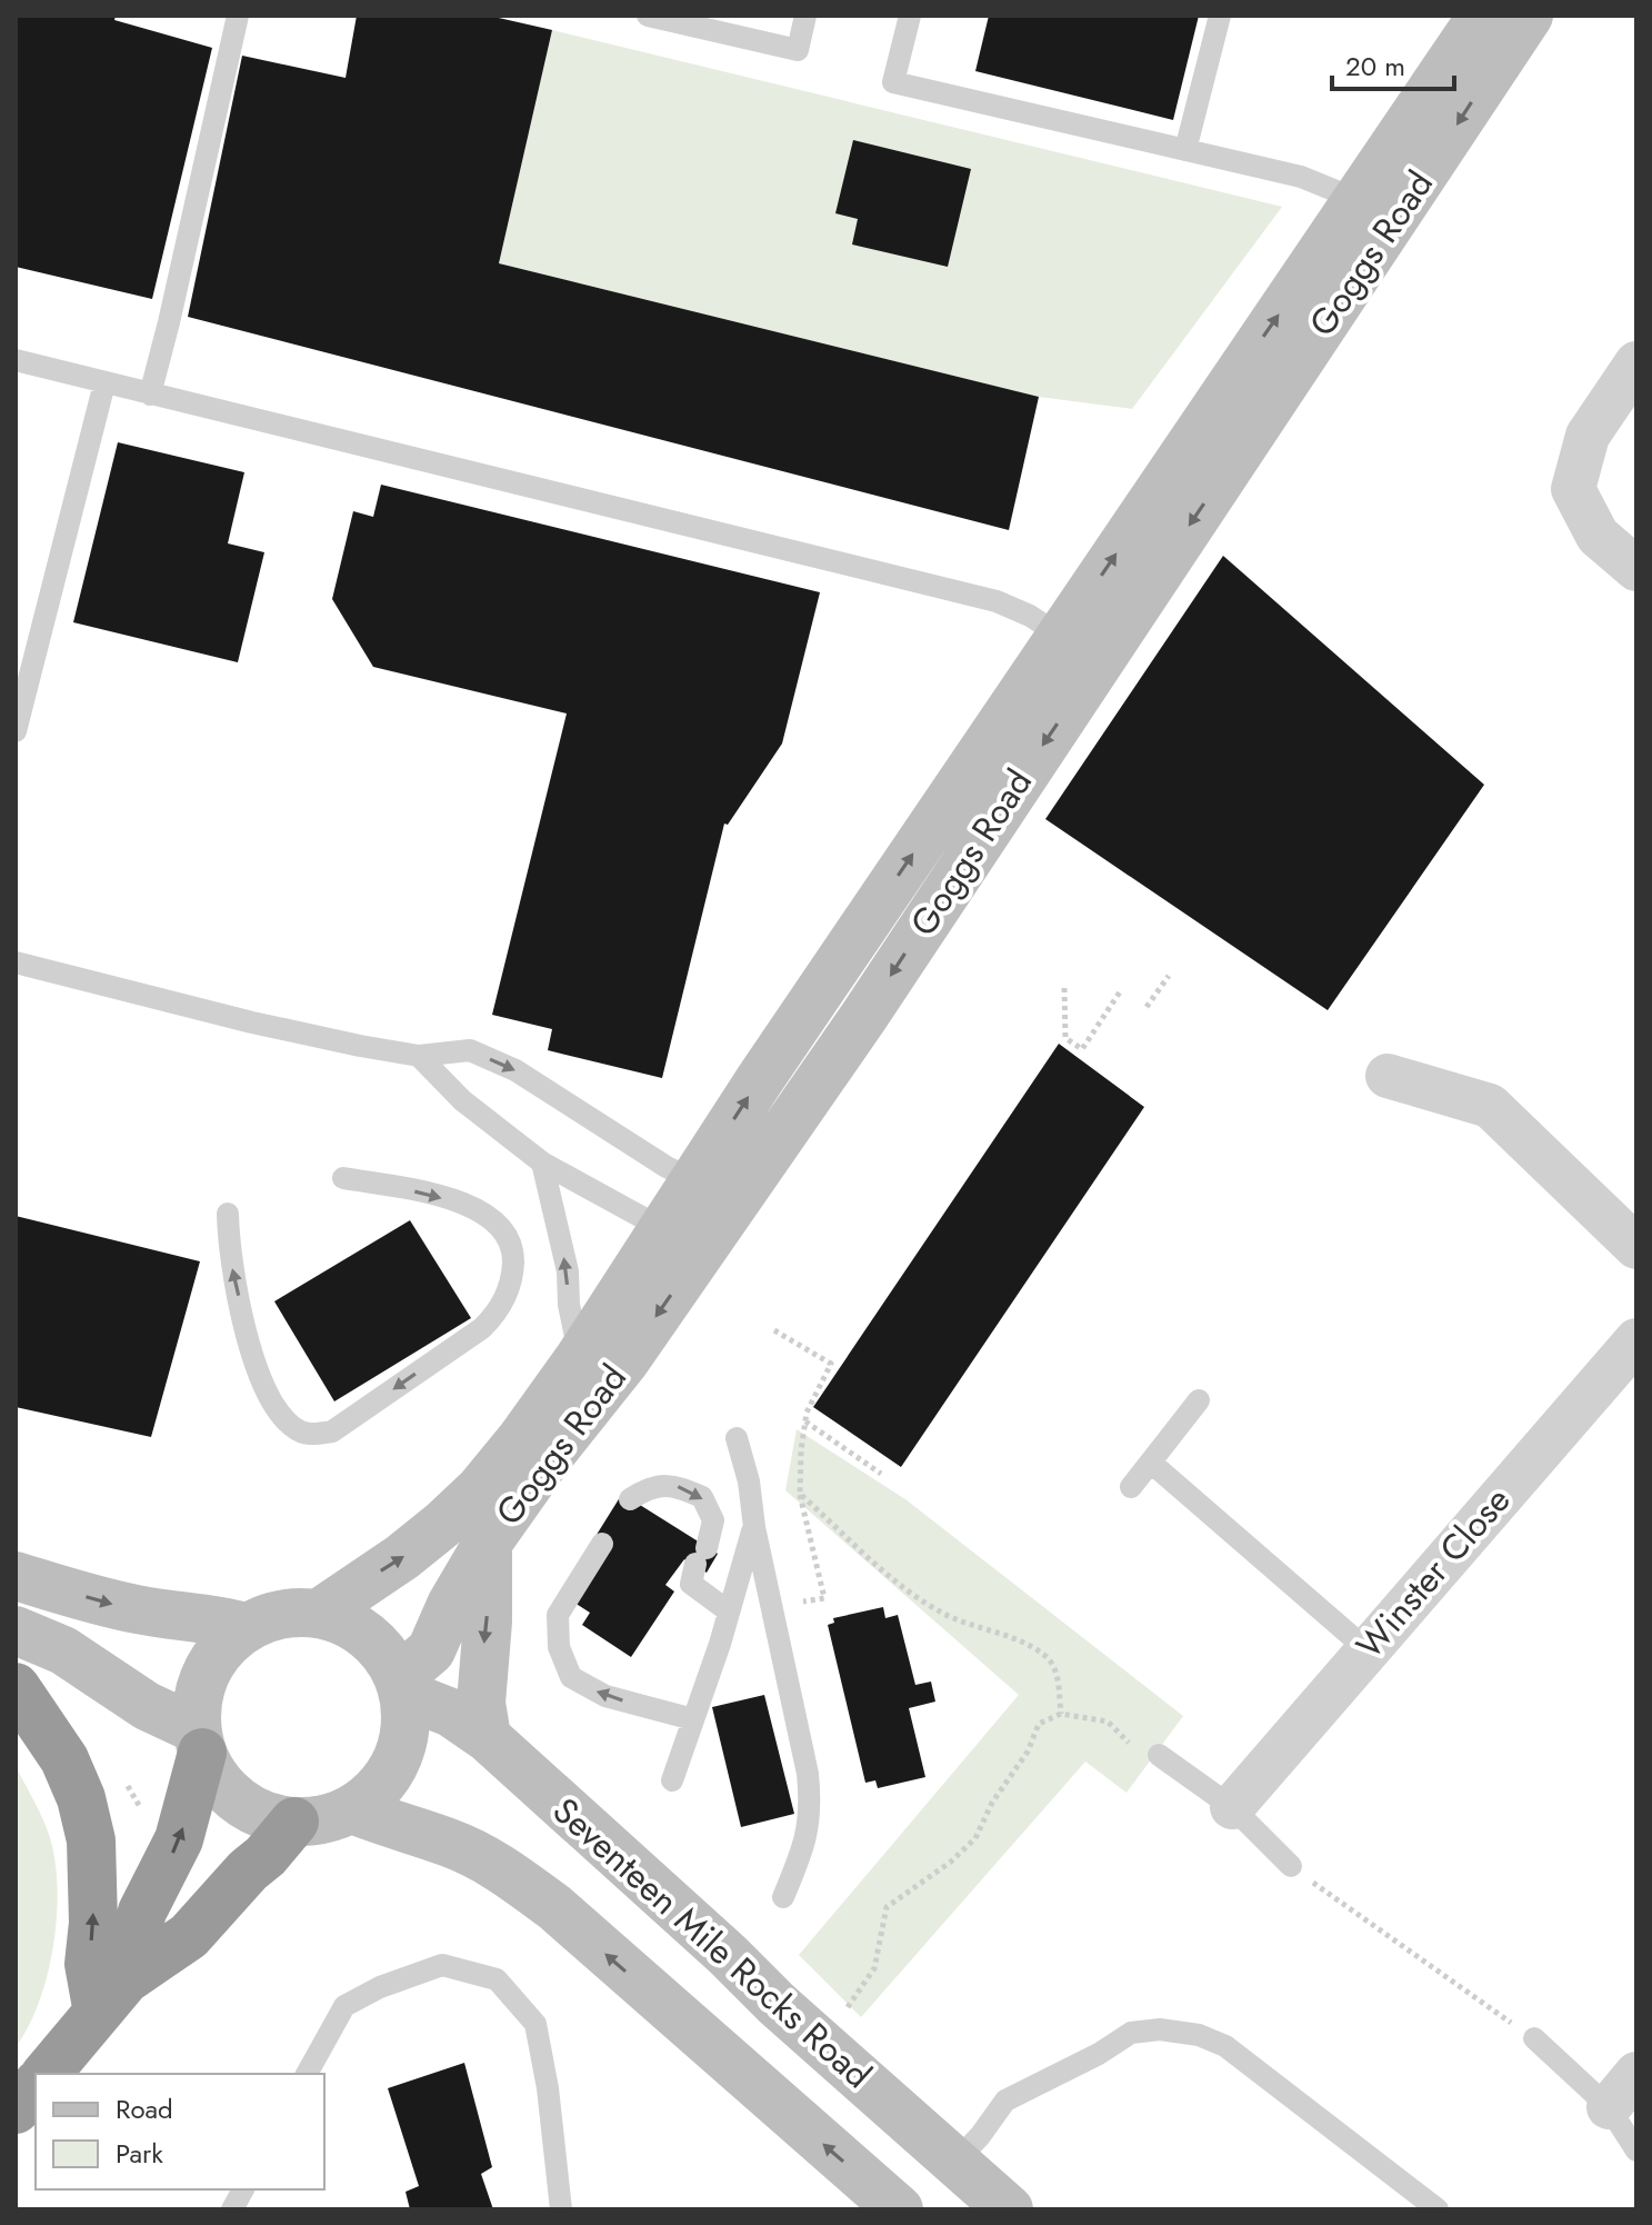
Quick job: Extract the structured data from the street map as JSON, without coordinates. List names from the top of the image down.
{
  "streets": {
    "main road": ["Goggs Road", "Seventeen Mile Rocks Road"],
    "street": ["Winster Close"]
  },
  "crossings": [
    ["Goggs Road", "Seventeen Mile Rocks Road"]
  ],
  "legend": ["Road", "Park"],
  "scale_bar": "20 m"
}
